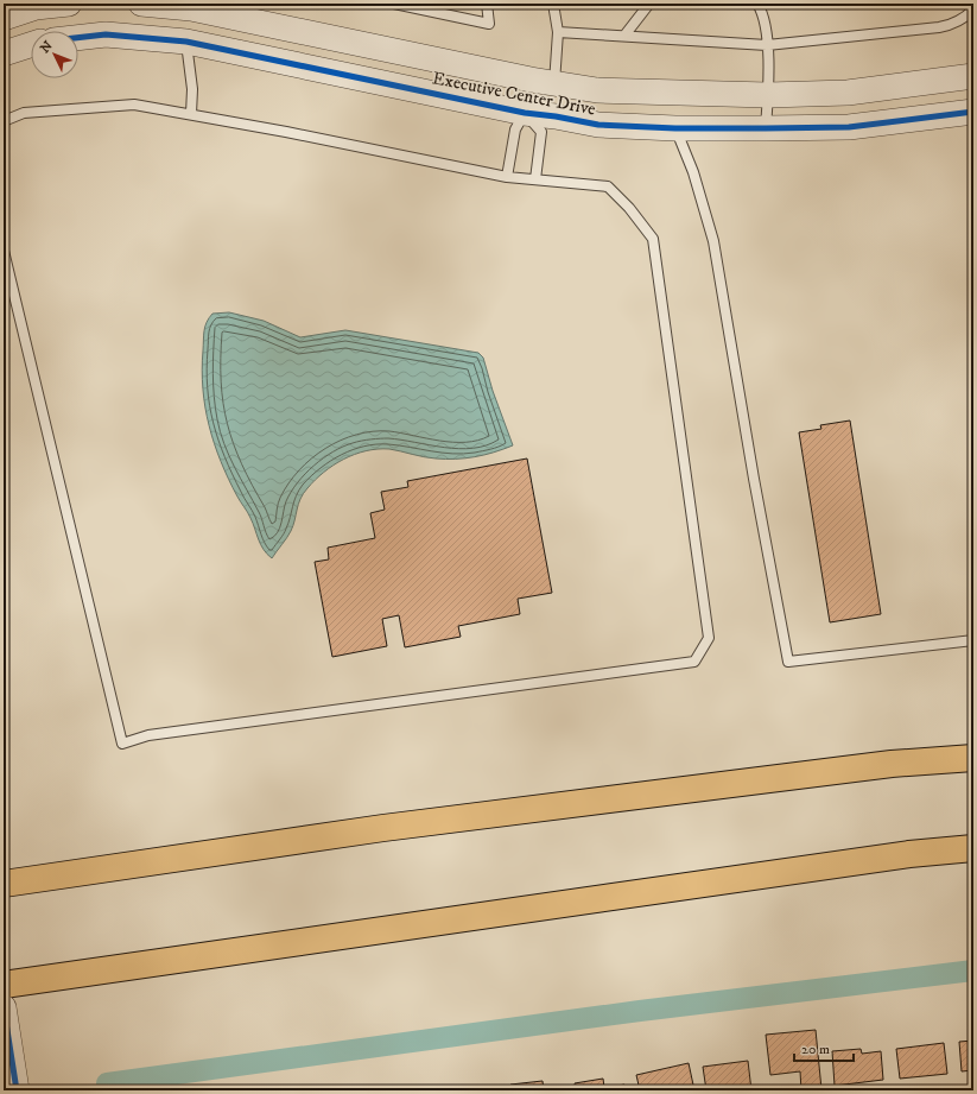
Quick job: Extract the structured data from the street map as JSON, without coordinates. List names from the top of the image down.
{
  "streets": {
    "street": ["Executive Center Drive"]
  },
  "scale_bar": "20 m",
  "north": "top left"
}
